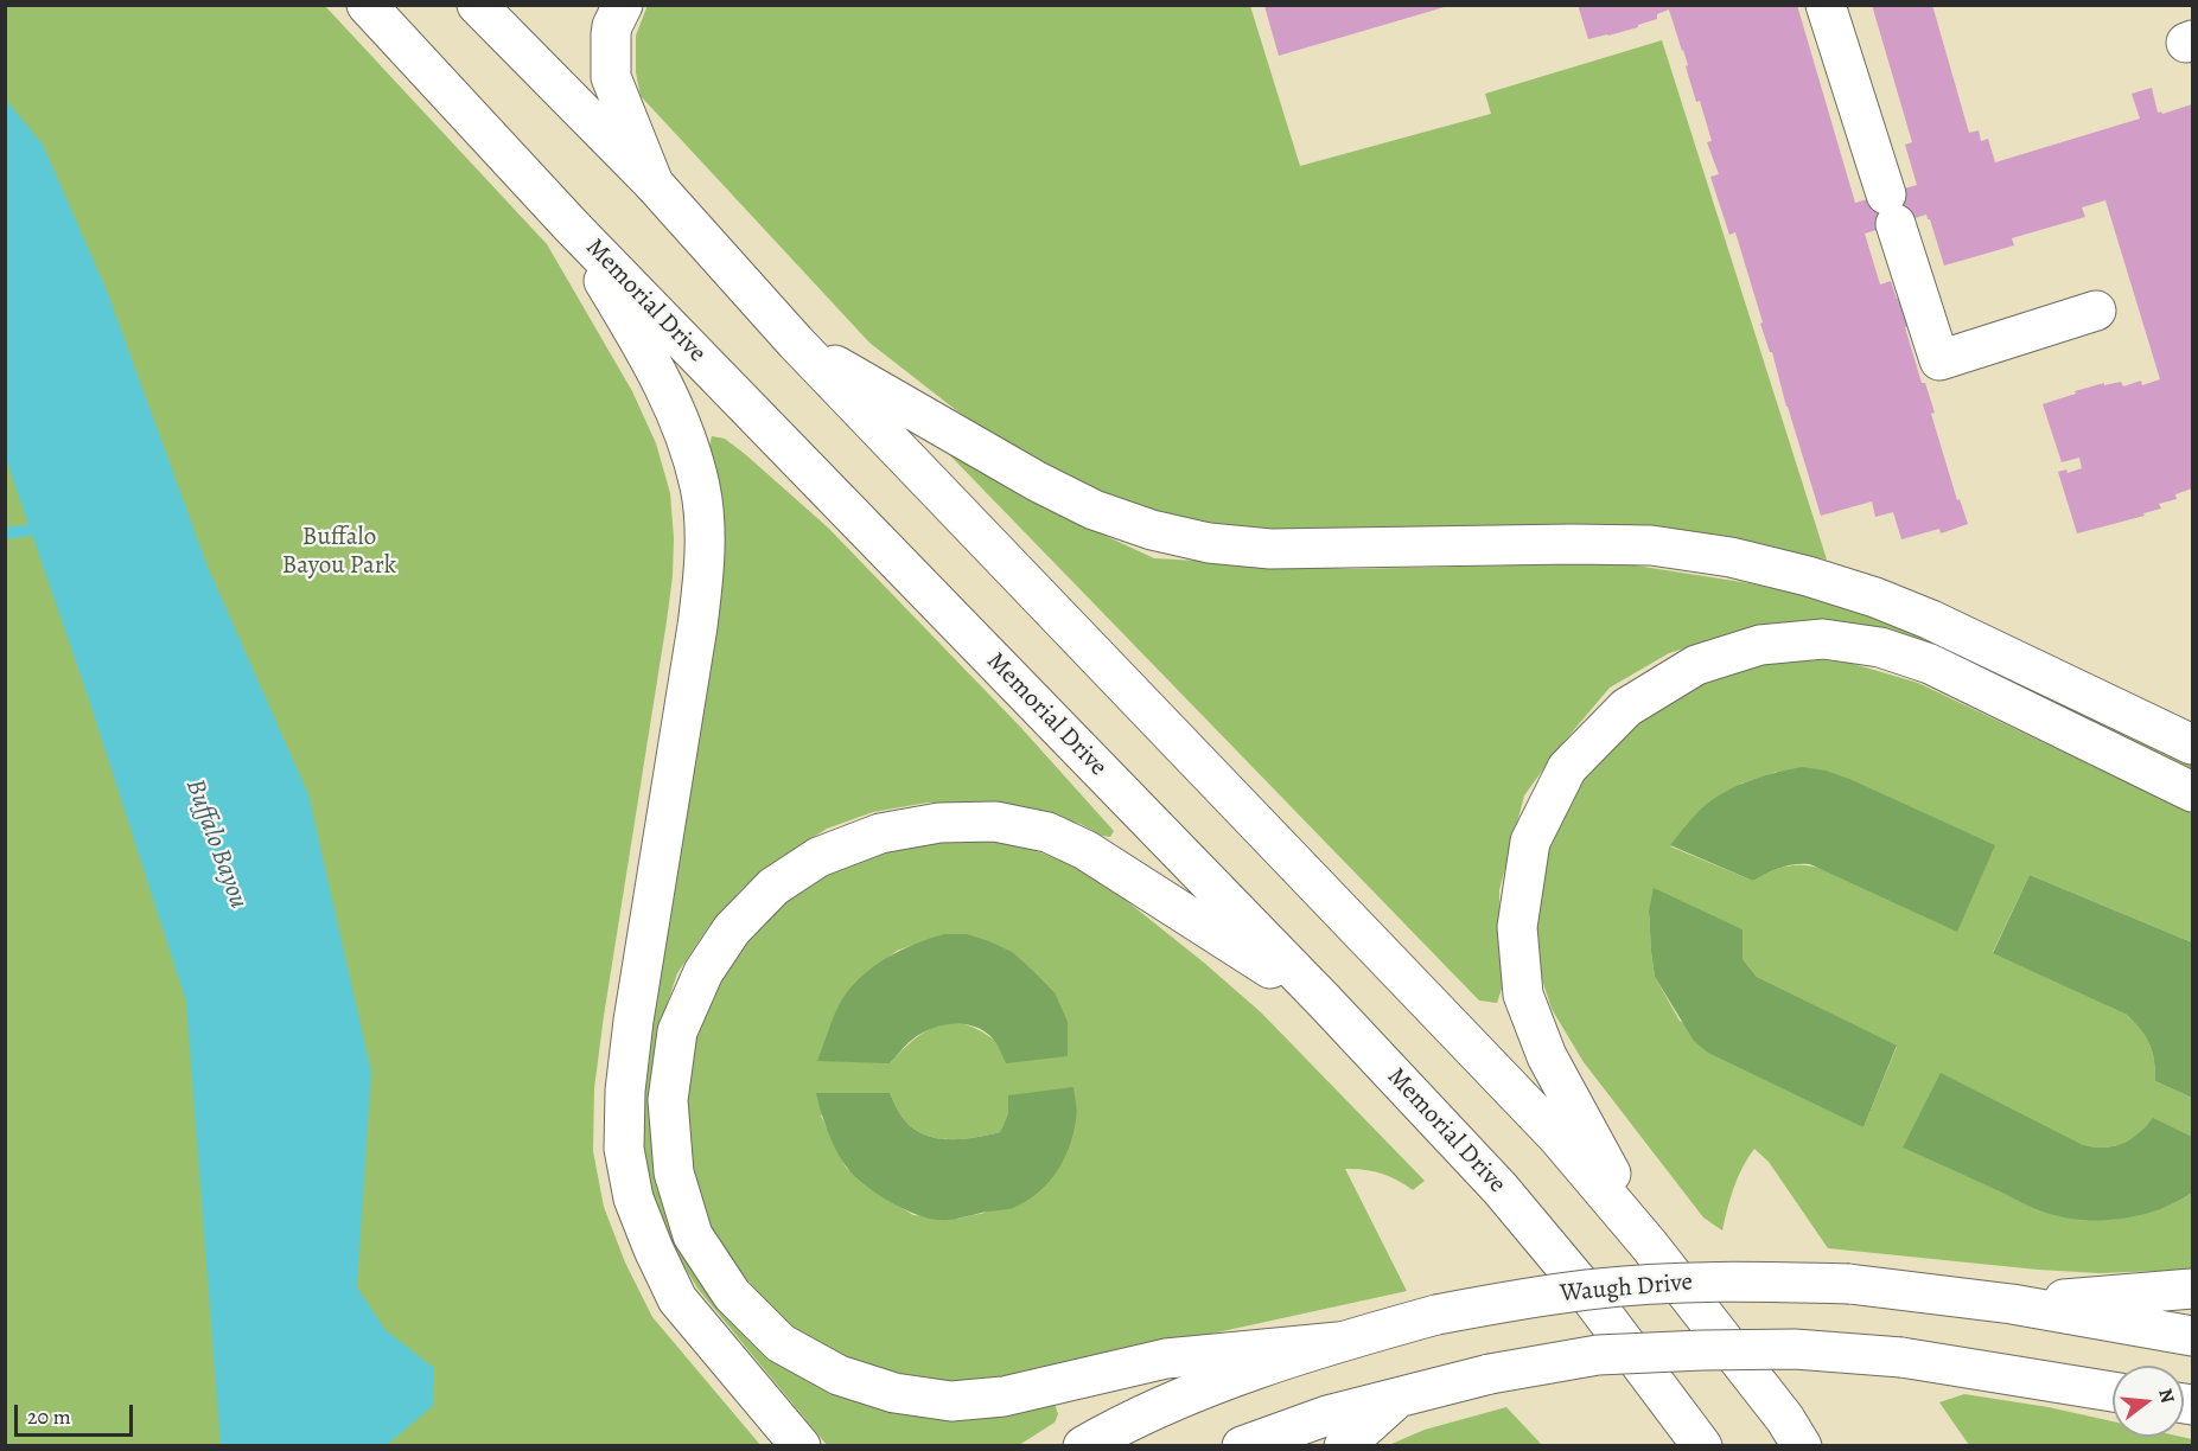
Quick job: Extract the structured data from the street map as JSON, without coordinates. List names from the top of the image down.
{
  "streets": {
    "main road": ["Memorial Drive", "Waugh Drive"]
  },
  "water": ["Buffalo Bayou"],
  "parks": ["Buffalo Bayou Park"],
  "scale_bar": "20 m",
  "north": "right"
}
